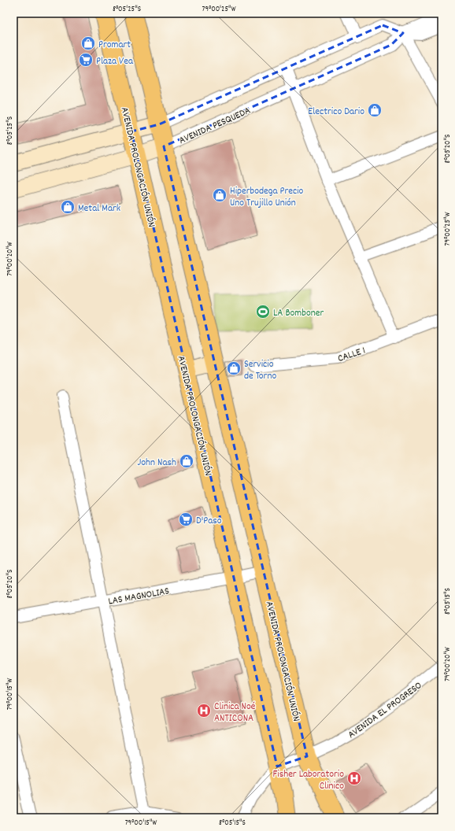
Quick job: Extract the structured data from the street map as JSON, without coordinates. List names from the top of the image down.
{
  "streets": {
    "main road": ["AVENIDA PESQUEDA", "AVENIDA PROLONGACIÓN UNIÓN"],
    "street": ["CALLE 1", "LAS MAGNOLIAS", "AVENIDA EL PROGRESO"]
  },
  "crossings": [
    ["AVENIDA PESQUEDA", "AVENIDA PROLONGACIÓN UNIÓN"],
    ["AVENIDA PROLONGACIÓN UNIÓN", "LAS MAGNOLIAS"],
    ["AVENIDA PROLONGACIÓN UNIÓN", "AVENIDA EL PROGRESO"]
  ],
  "places": {
    "shop": [
      "Promart",
      "Electrico Dario",
      "Hiperbodega Precio Uno Trujillo Unión",
      "Metal Mark",
      "Servicio de Torno",
      "John Nash"
    ],
    "supermarket": ["Plaza Vea", "D'Paso"],
    "sports": ["LA Bomboner"],
    "hospital": ["Clinica Noé ANTICONA", "Fisher Laboratorio Clinico"]
  },
  "coordinates": [
    "8°05'25\"S",
    "79°00'25\"W",
    "8°05'20\"S",
    "79°00'20\"W",
    "8°05'15\"S",
    "79°00'15\"W"
  ]
}
